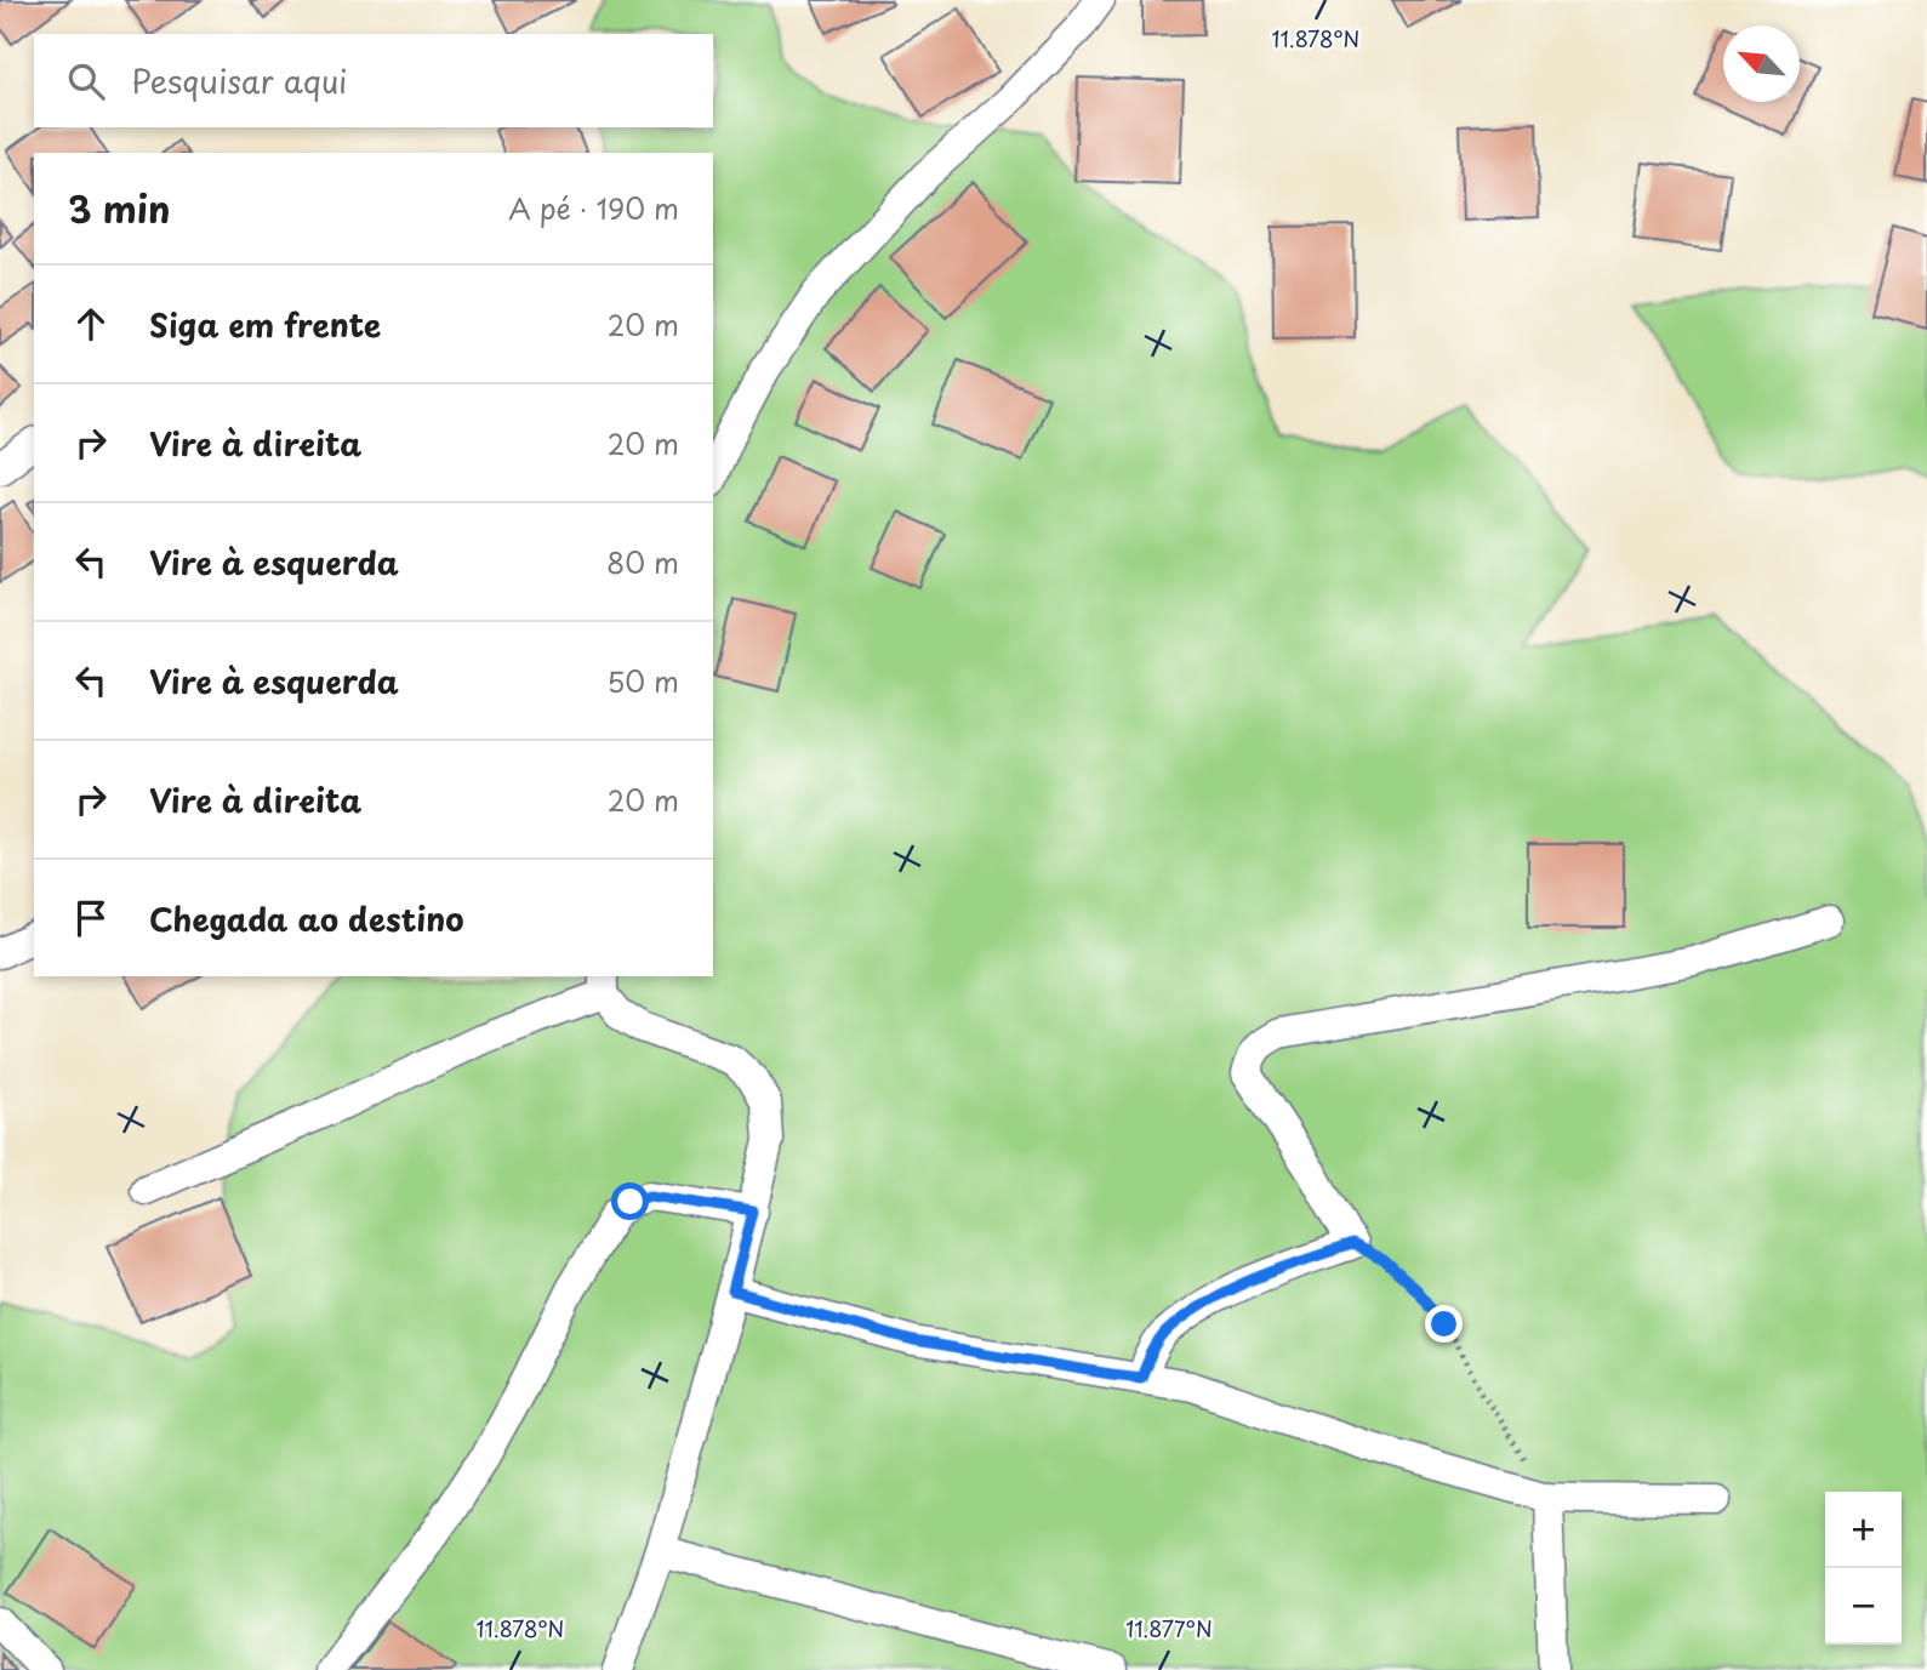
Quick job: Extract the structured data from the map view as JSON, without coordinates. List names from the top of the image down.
{
  "north": "top left",
  "page": {
    "search": "Pesquisar aqui",
    "heading": ["3 min", "A pé · 190 m"],
    "list": [
      ["Siga em frente", "20 m"],
      ["Vire à direita", "20 m"],
      ["Vire à esquerda", "80 m"],
      ["Vire à esquerda", "50 m"],
      ["Vire à direita", "20 m"],
      "Chegada ao destino"
    ],
    "map_buttons": ["+", "−"]
  },
  "coordinates": ["11.878°N", "11.877°N"]
}
